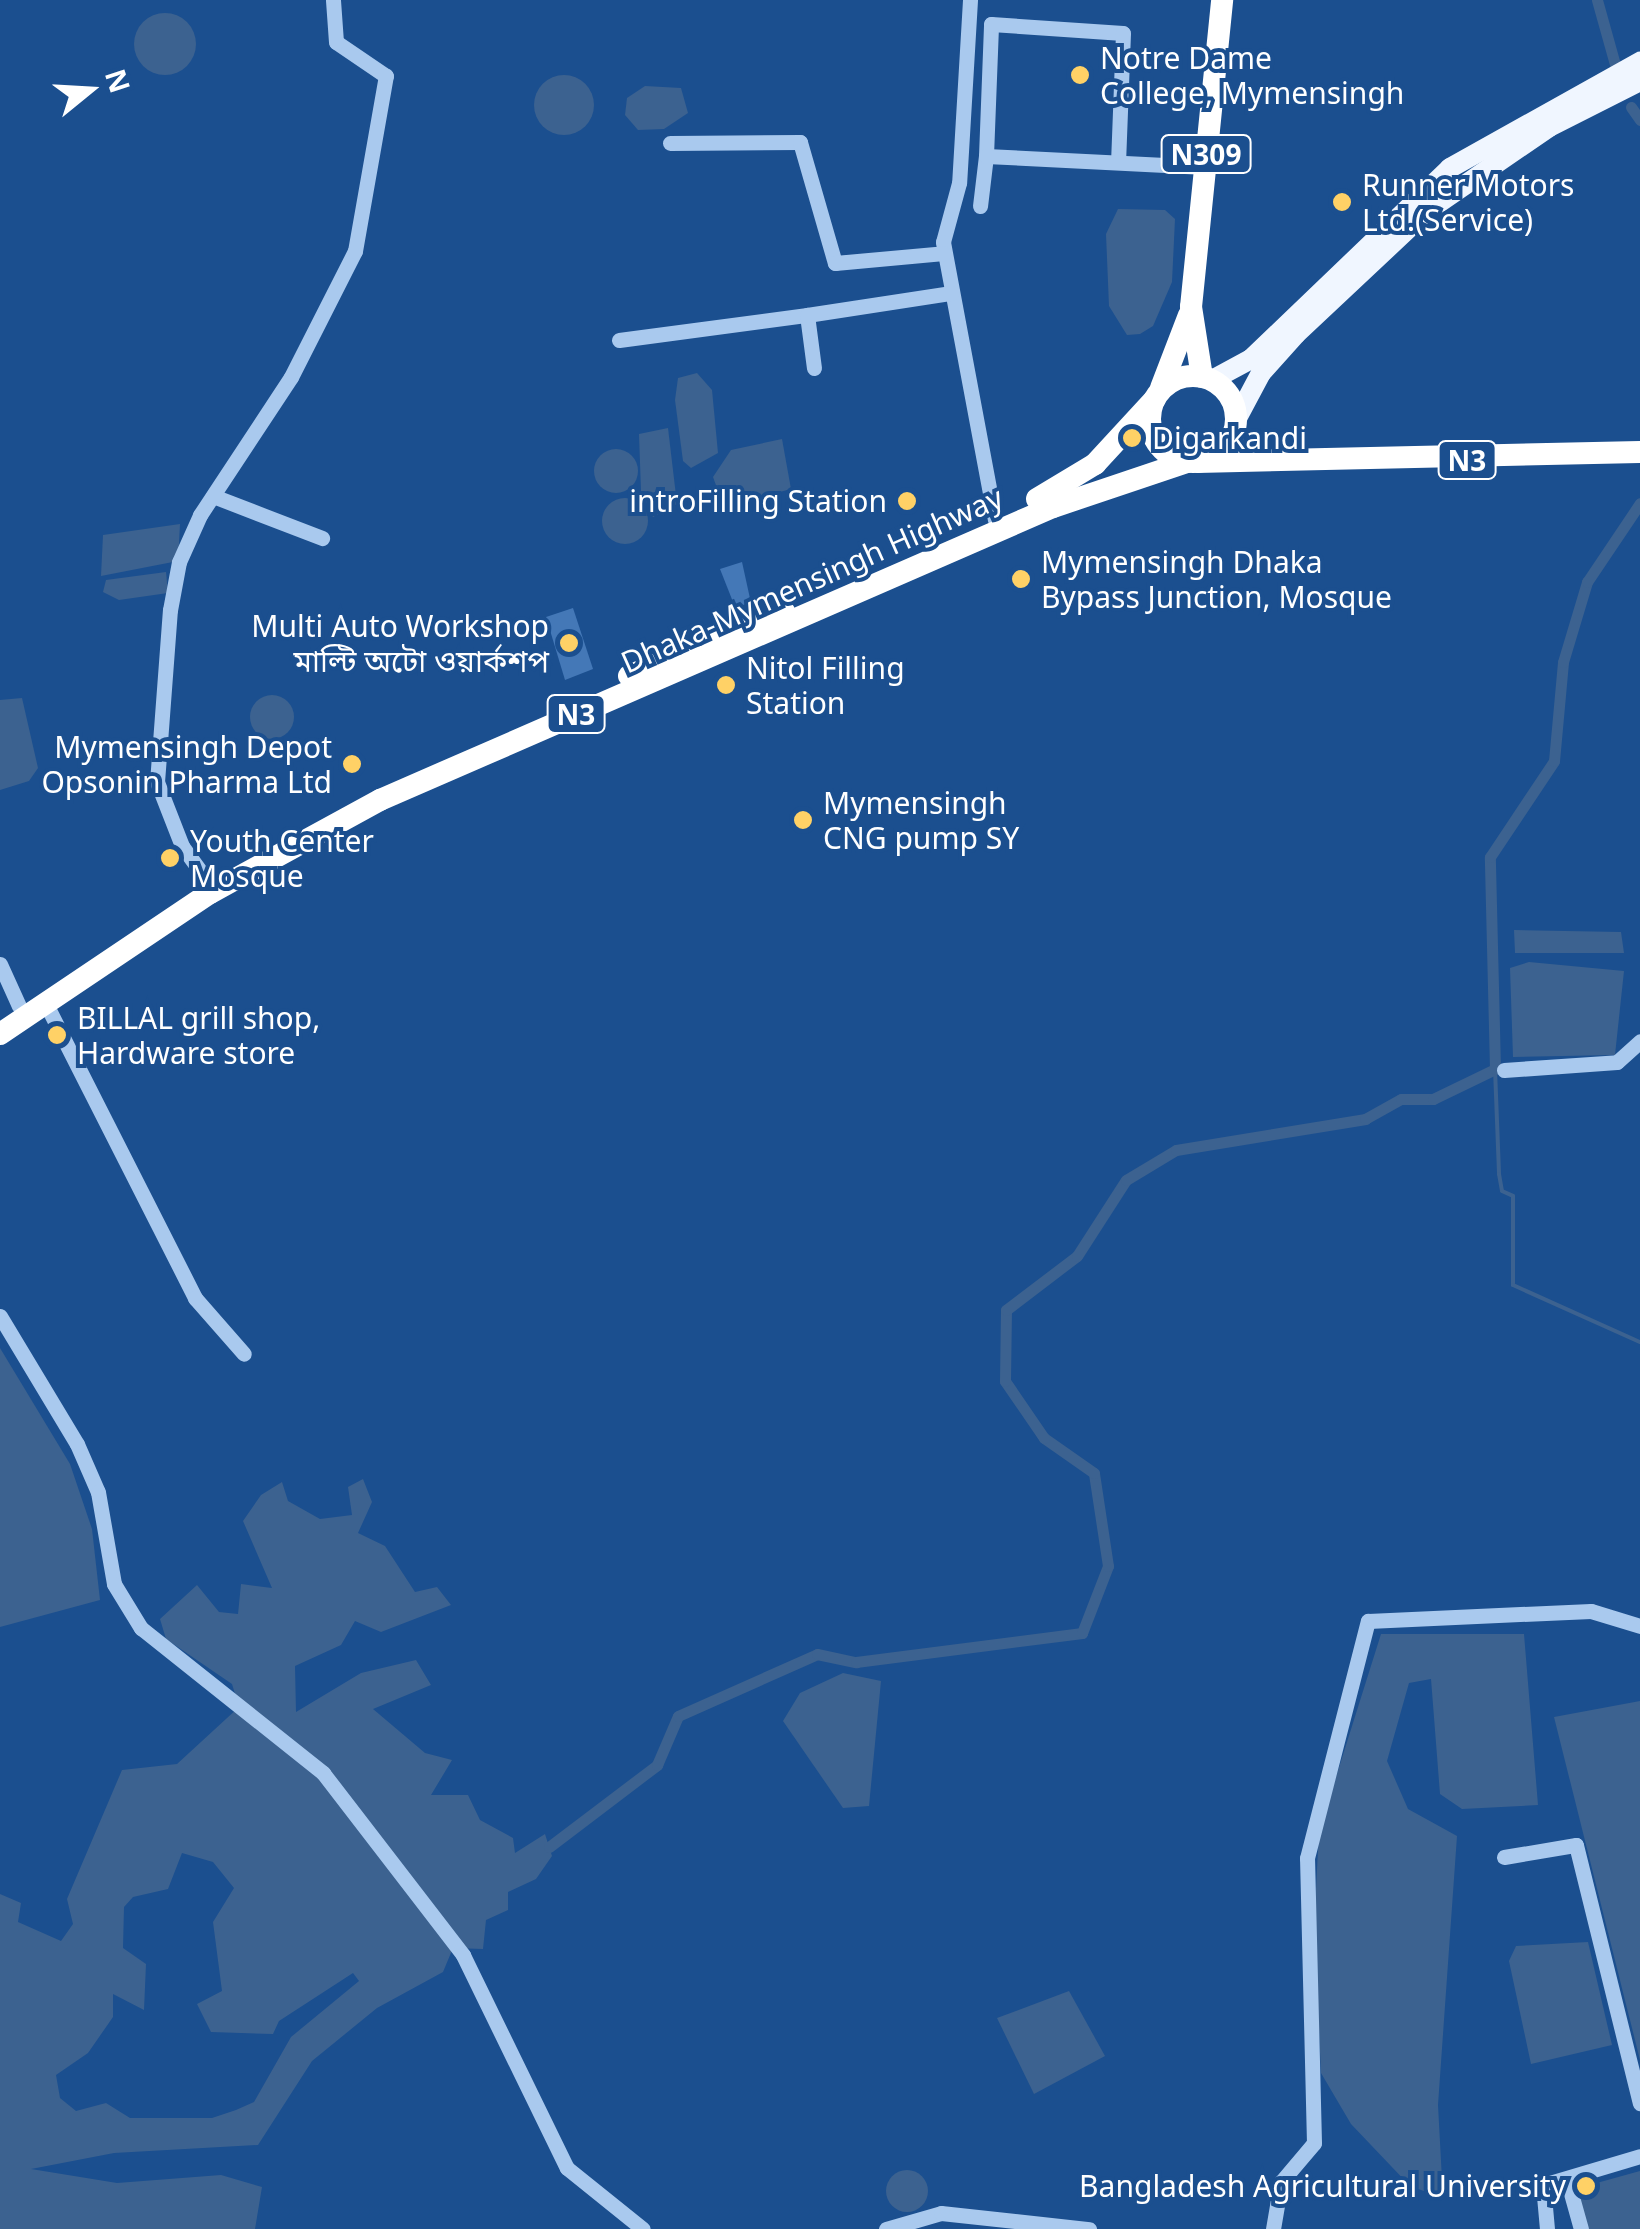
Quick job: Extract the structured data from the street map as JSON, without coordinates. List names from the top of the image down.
{
  "streets": {
    "highway": ["N309", "N3", "Dhaka-Mymensingh Highway"]
  },
  "crossings": [
    ["N309", "N3"],
    ["N309", "Dhaka-Mymensingh Highway"],
    ["N3", "Dhaka-Mymensingh Highway"]
  ],
  "places": [
    "Notre Dame College, Mymensingh",
    "Runner Motors Ltd.(Service)",
    "Digarkandi",
    "introFilling Station",
    "Mymensingh Dhaka Bypass Junction, Mosque",
    "Multi Auto Workshop মাল্টি অটো ওয়ার্কশপ",
    "Nitol Filling Station",
    "Mymensingh Depot Opsonin Pharma Ltd",
    "Mymensingh CNG pump SY",
    "Youth Center Mosque",
    "BILLAL grill shop, Hardware store",
    "Bangladesh Agricultural University"
  ],
  "north": "right"
}
